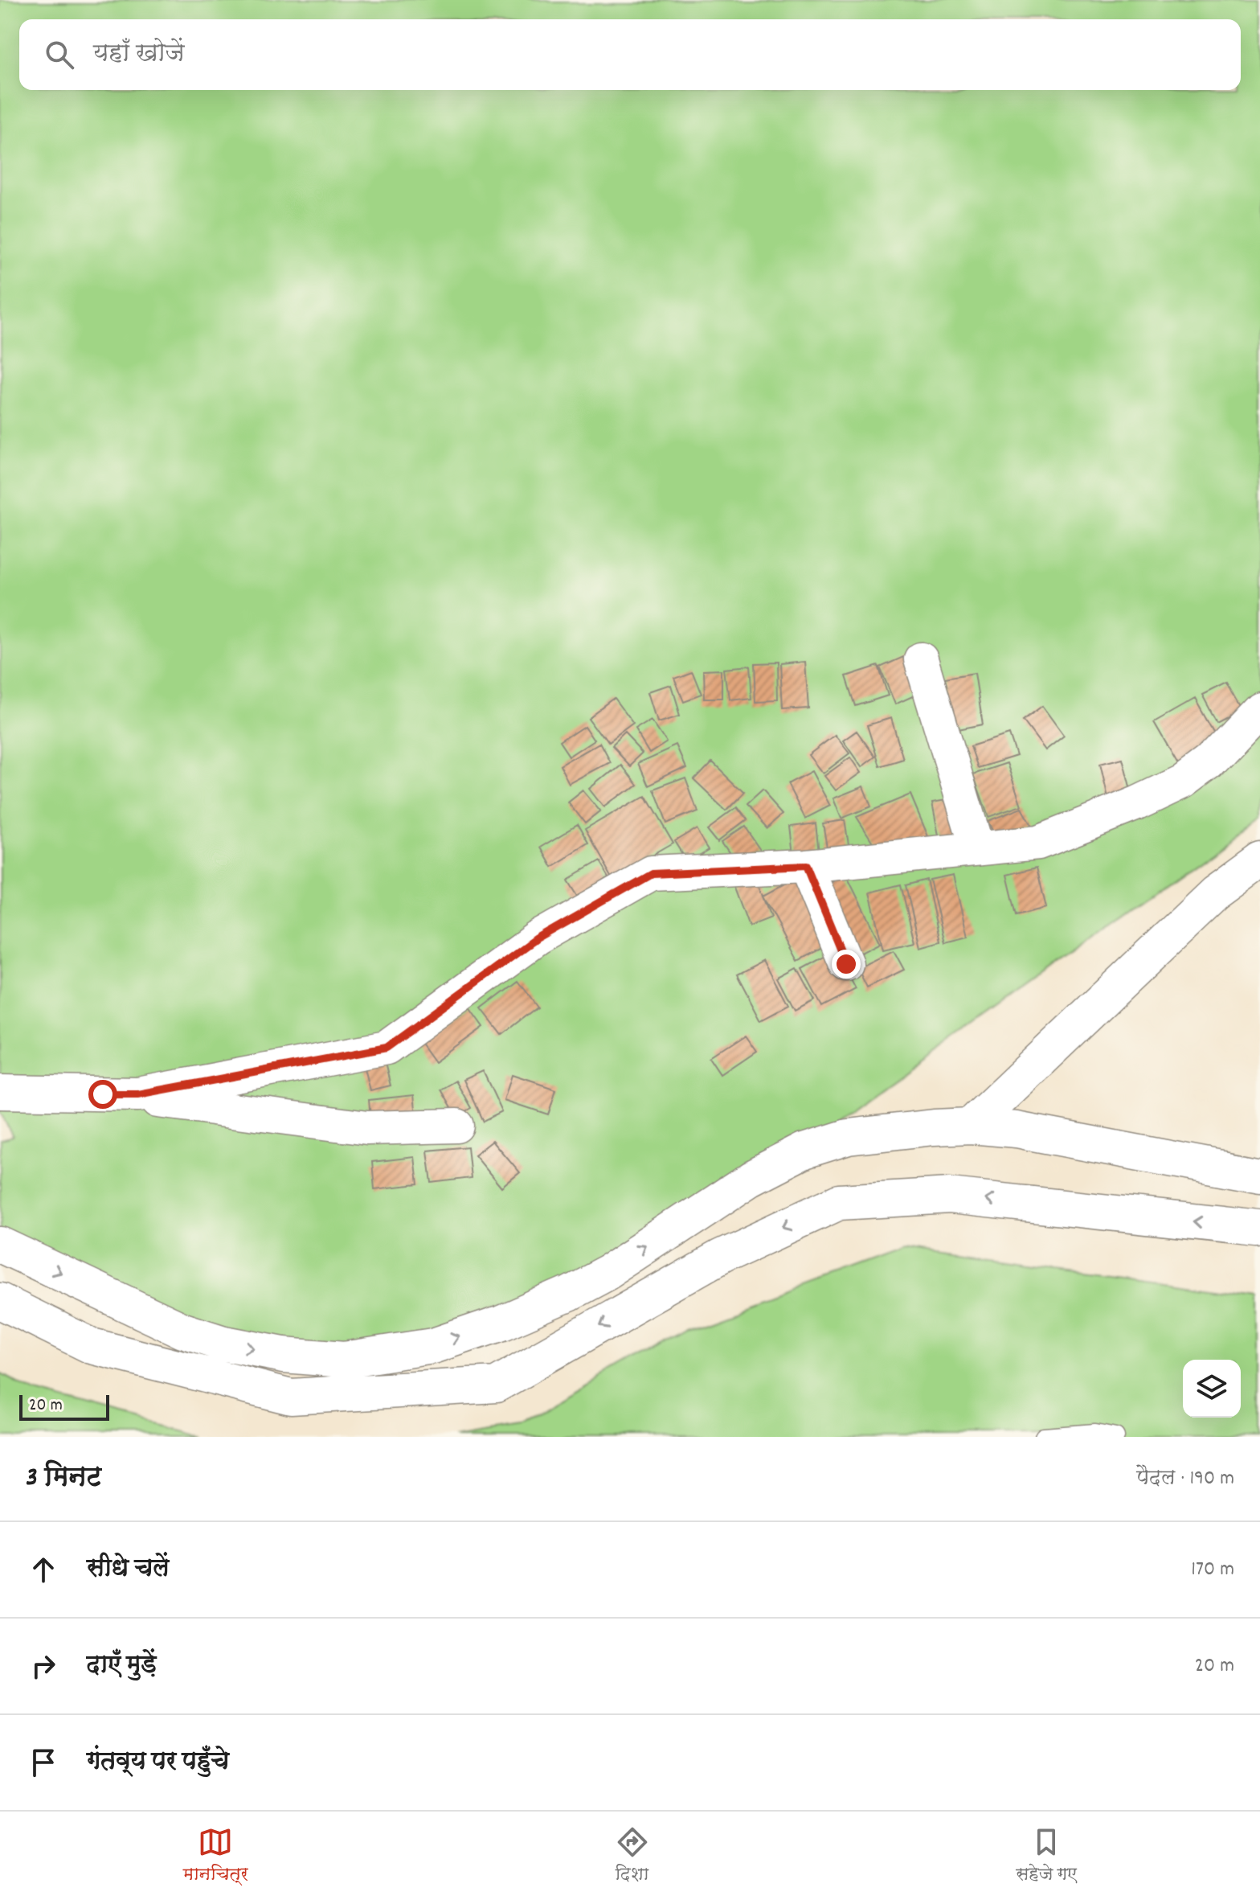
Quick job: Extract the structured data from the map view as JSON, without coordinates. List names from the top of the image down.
{
  "scale_bar": "20 m",
  "page": {
    "search": "यहाँ खोजें",
    "scale": "20 m",
    "heading": ["3 मिनट", "पैदल · 190 m"],
    "list": [
      ["सीधे चलें", "170 m"],
      ["दाएँ मुड़ें", "20 m"],
      "गंतव्य पर पहुँचे"
    ],
    "nav": ["मानचित्र", "दिशा", "सहेजे गए"]
  }
}
